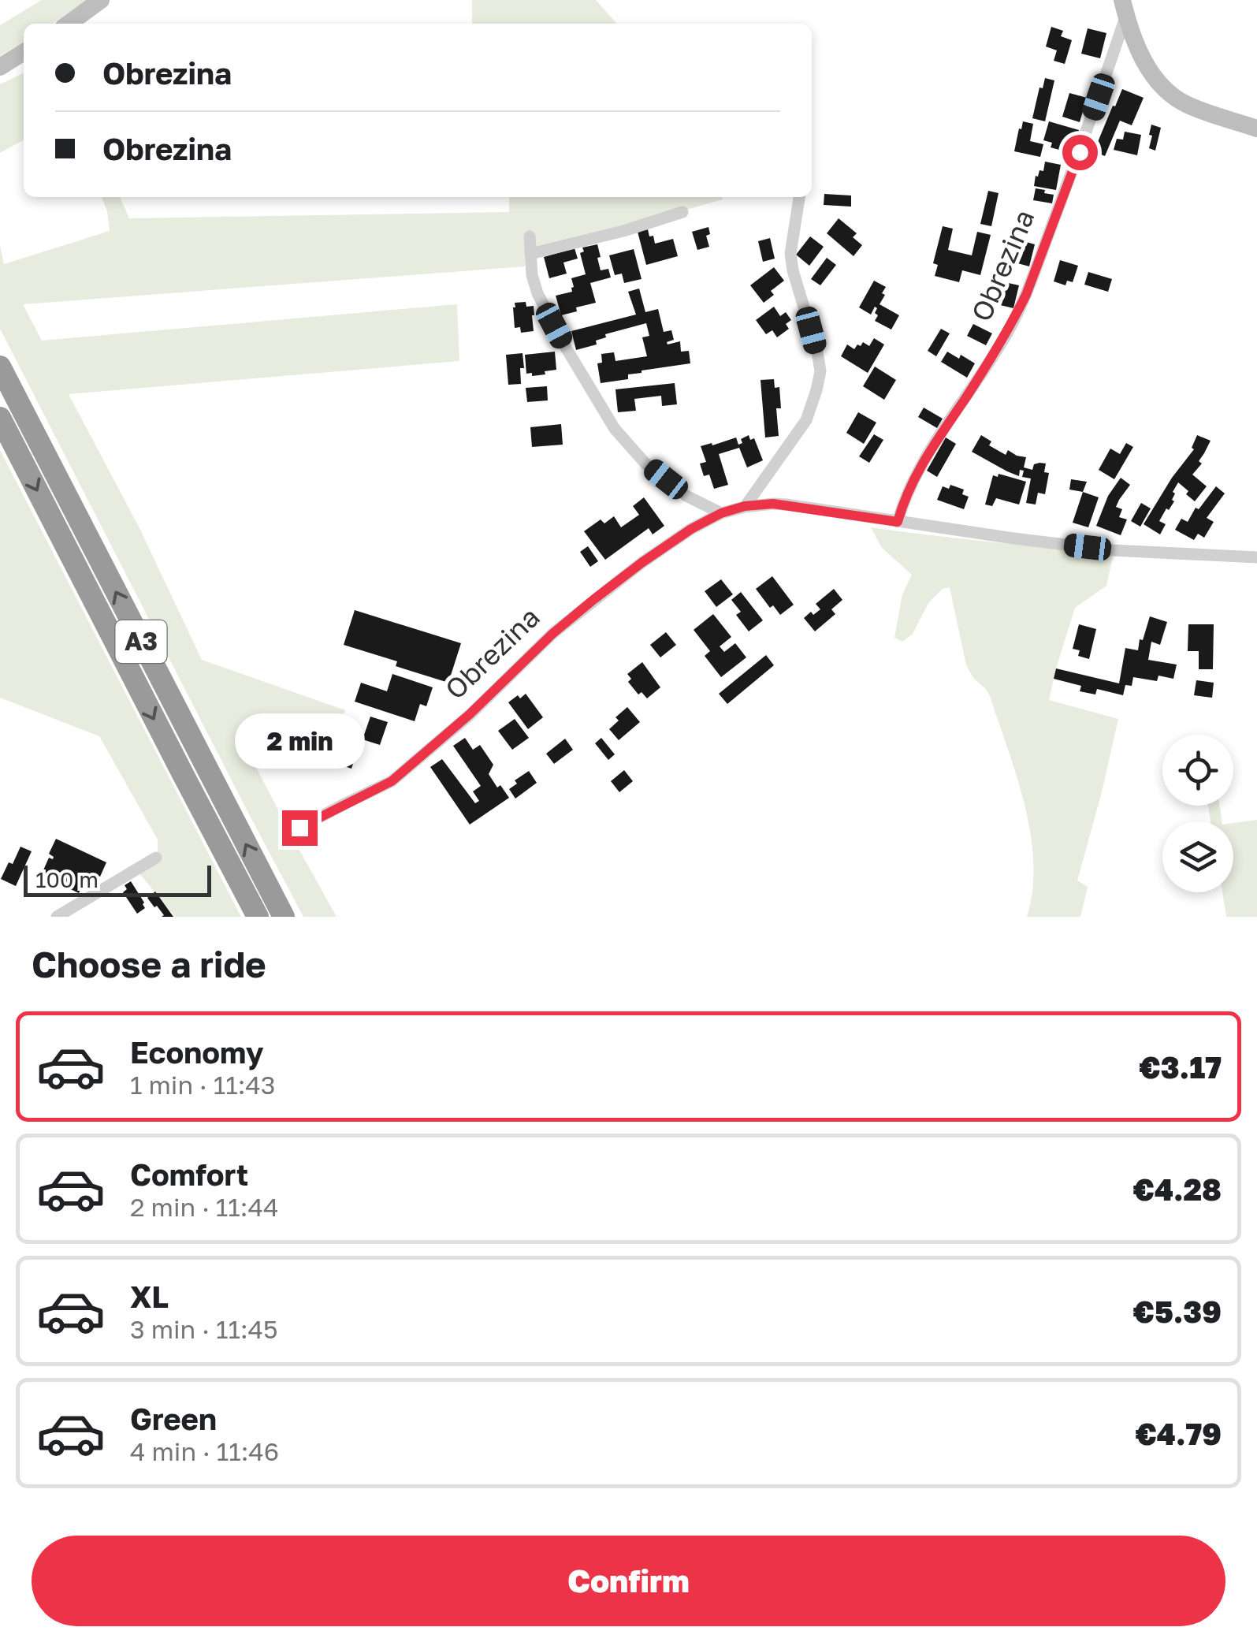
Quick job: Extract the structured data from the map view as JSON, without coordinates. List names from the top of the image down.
{
  "streets": {
    "highway": ["A3"],
    "street": ["Obrezina"]
  },
  "scale_bar": "100 m",
  "page": {
    "banner": ["Obrezina", "Obrezina"],
    "bubble": "2 min",
    "scale": "100 m",
    "heading": "Choose a ride",
    "list": [
      {
        "name": "Economy",
        "note": "1 min · 11:43",
        "value": "€3.17"
      },
      {
        "name": "Comfort",
        "note": "2 min · 11:44",
        "value": "€4.28"
      },
      {
        "name": "XL",
        "note": "3 min · 11:45",
        "value": "€5.39"
      },
      {
        "name": "Green",
        "note": "4 min · 11:46",
        "value": "€4.79"
      }
    ],
    "buttons": "Confirm"
  }
}
